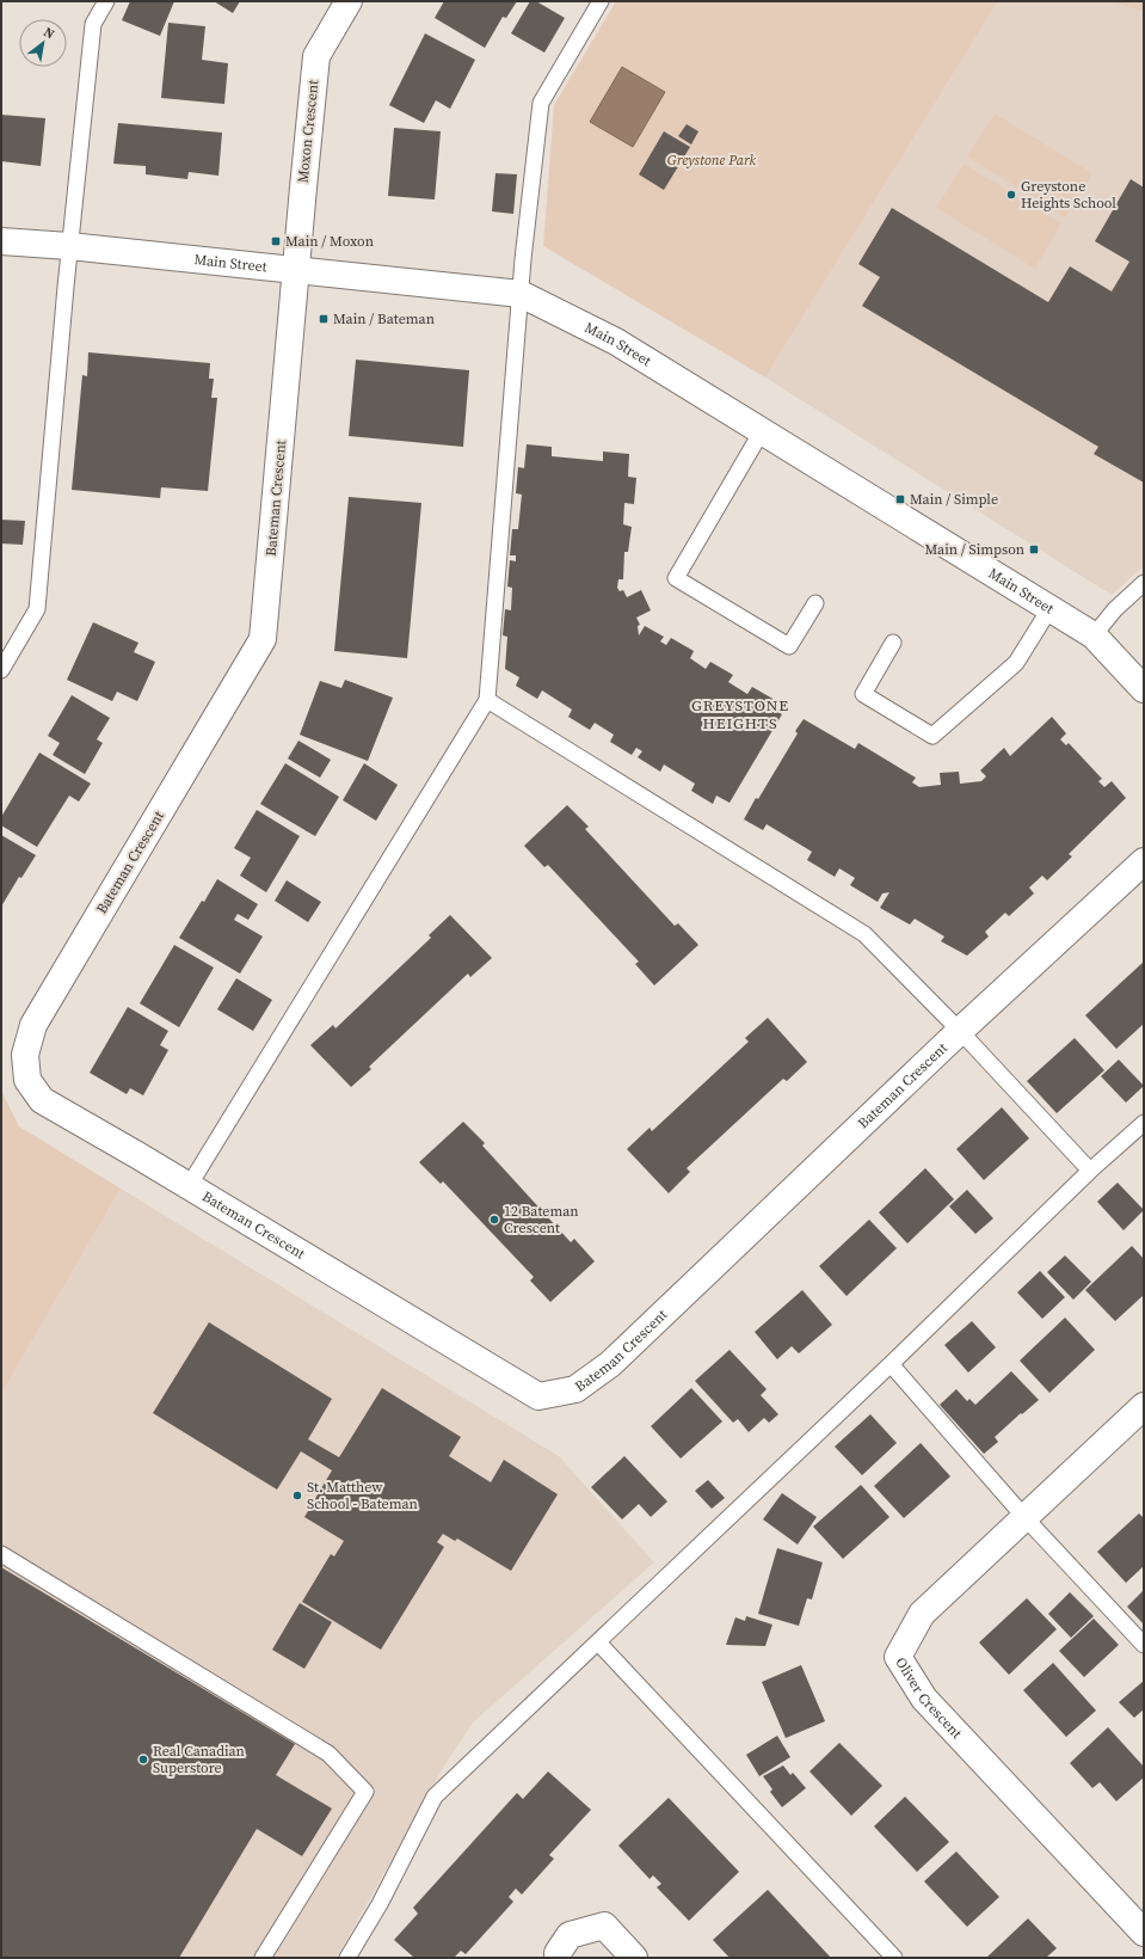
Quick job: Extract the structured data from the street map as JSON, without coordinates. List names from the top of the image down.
{
  "streets": {
    "street": [
      "Moxon Crescent",
      "Main Street",
      "Bateman Crescent",
      "Oliver Crescent"
    ]
  },
  "crossings": [
    ["Moxon Crescent", "Main Street"],
    ["Moxon Crescent", "Bateman Crescent"],
    ["Main Street", "Bateman Crescent"]
  ],
  "districts": ["GREYSTONE HEIGHTS"],
  "parks": ["Greystone Park"],
  "places": {
    "other": [
      "Greystone Heights School",
      "12 Bateman Crescent",
      "St. Matthew School - Bateman",
      "Real Canadian Superstore"
    ],
    "transit": [
      "Main / Moxon",
      "Main / Bateman",
      "Main / Simple",
      "Main / Simpson"
    ]
  },
  "north": "top right"
}
